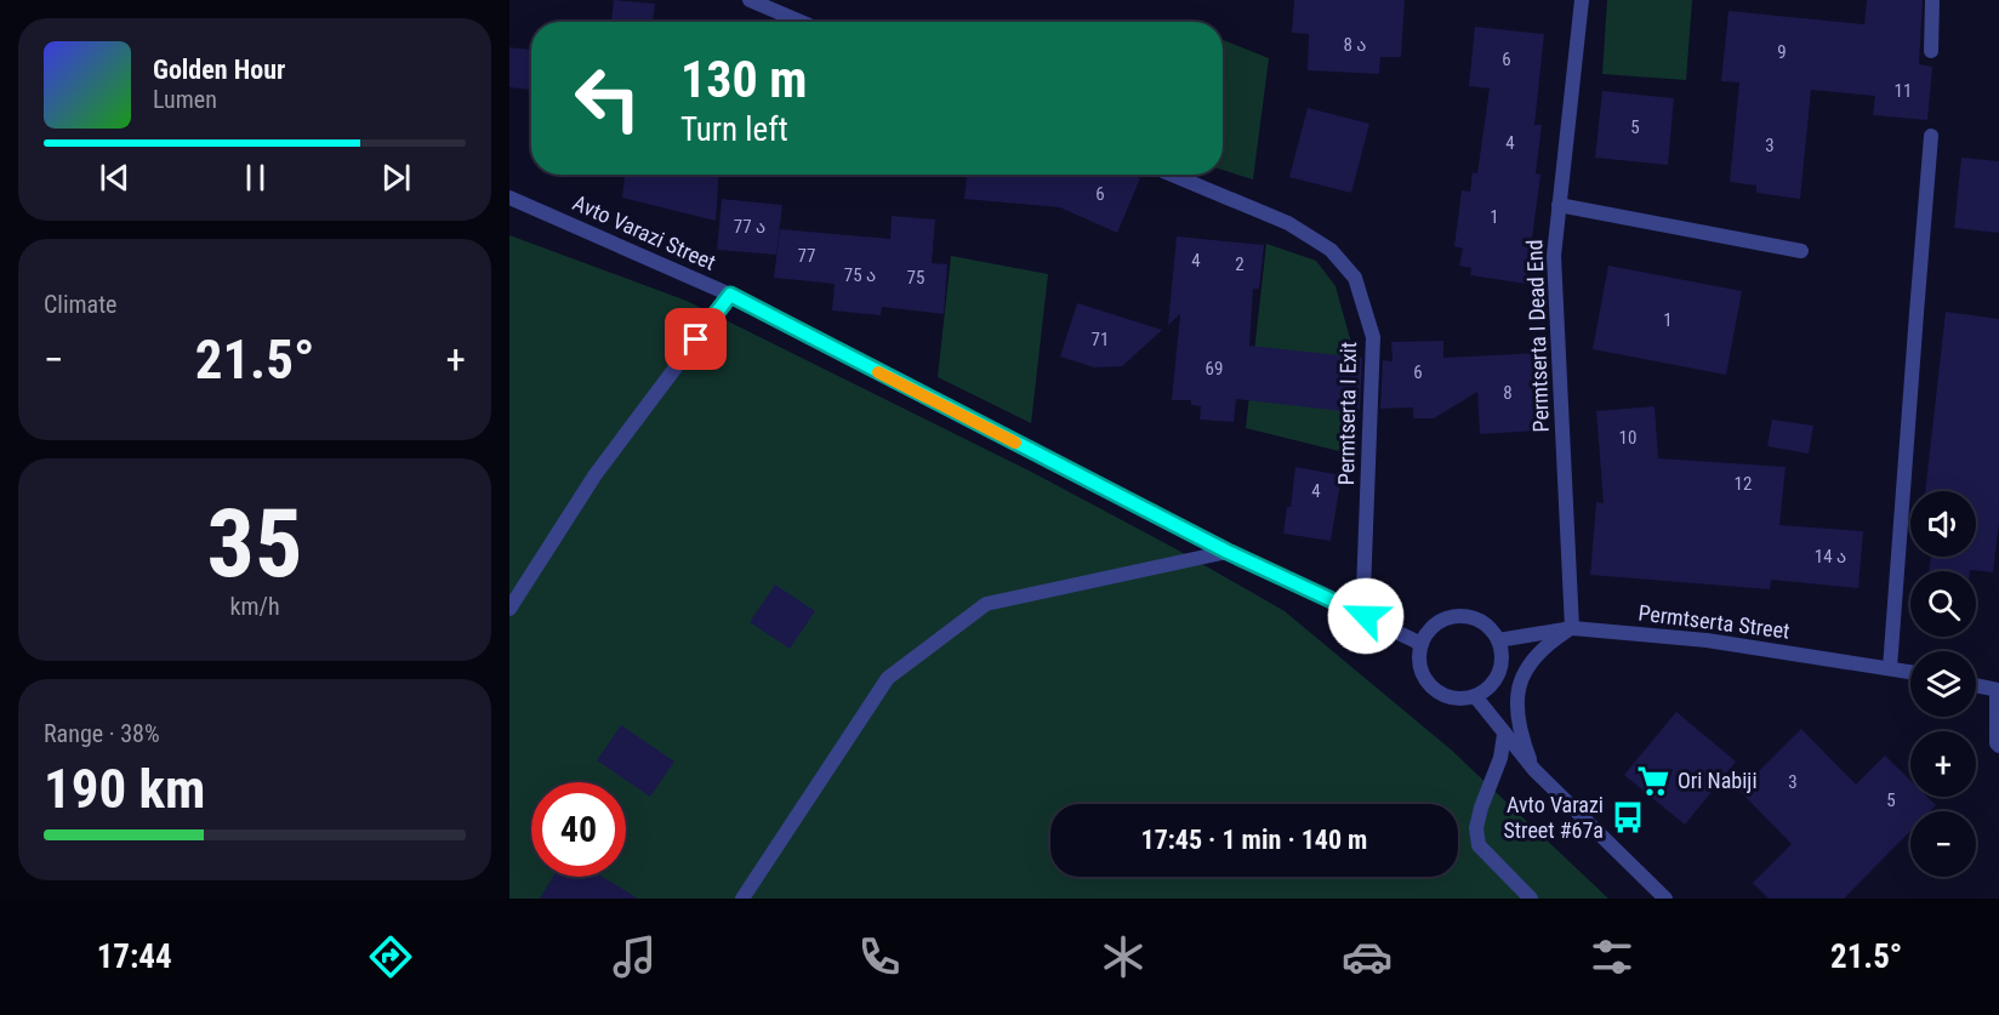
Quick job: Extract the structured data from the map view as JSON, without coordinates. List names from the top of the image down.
{
  "streets": {
    "street": [
      "Avto Varazi Street",
      "Permtserta I Dead End",
      "Permtserta I Exit",
      "Permtserta Street"
    ]
  },
  "crossings": [
    ["Avto Varazi Street", "Permtserta I Exit"],
    ["Avto Varazi Street", "Permtserta Street"],
    ["Permtserta I Dead End", "Permtserta Street"]
  ],
  "places": {
    "supermarket": ["Ori Nabiji"],
    "bus stop": ["Avto Varazi Street #67a"]
  },
  "house_numbers": [
    "8 ა",
    "9",
    "6",
    "11",
    "5",
    "4",
    "3",
    "6",
    "1",
    "77 ა",
    "77",
    "4",
    "2",
    "75 ა",
    "75",
    "1",
    "71",
    "69",
    "6",
    "8",
    "10",
    "12",
    "4",
    "14 ა",
    "3",
    "5"
  ],
  "page": {
    "turn": ["130 m", "Turn left"],
    "song": ["Golden Hour", "Lumen"],
    "tile": [
      "Climate",
      ["35", "km/h"],
      ["Range · 38%", "190 km"]
    ],
    "heat": ["−", "21.5°", "+"],
    "map_buttons": ["+", "−"],
    "limit": "40",
    "trip": "17:45 · 1 min · 140 m",
    "tabs": ["17:44", "21.5°"]
  }
}
